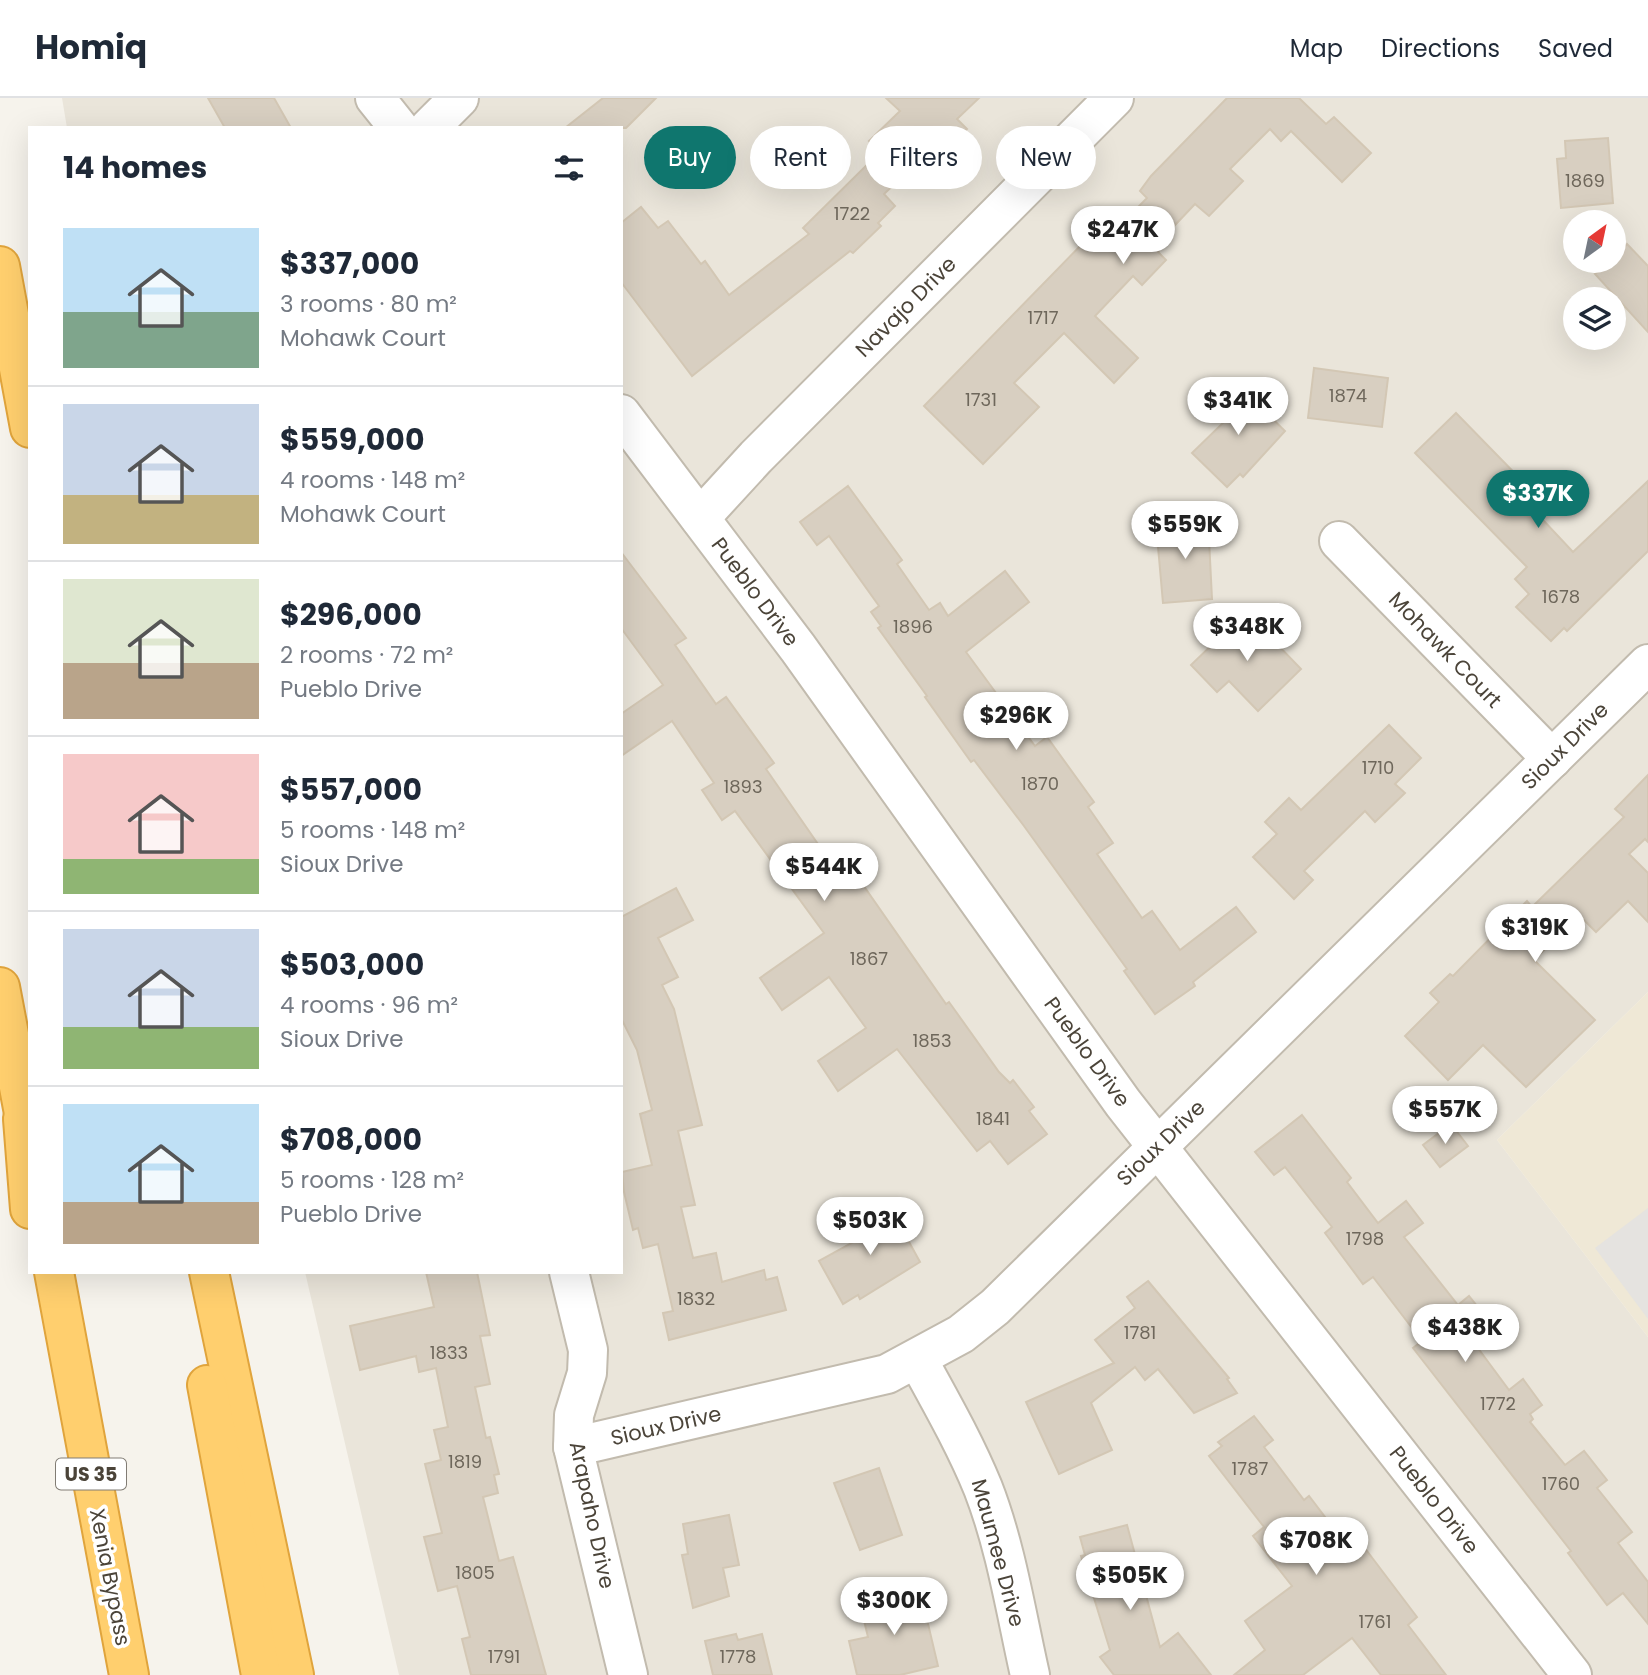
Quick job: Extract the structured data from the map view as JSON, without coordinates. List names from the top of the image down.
{
  "streets": {
    "highway": ["US 35", "Xenia Bypass"],
    "street": [
      "Navajo Drive",
      "Pueblo Drive",
      "Mohawk Court",
      "Sioux Drive",
      "Arapaho Drive",
      "Maumee Drive"
    ]
  },
  "crossings": [
    ["Navajo Drive", "Pueblo Drive"],
    ["Pueblo Drive", "Sioux Drive"],
    ["Mohawk Court", "Sioux Drive"],
    ["Sioux Drive", "Arapaho Drive"],
    ["Sioux Drive", "Maumee Drive"]
  ],
  "house_numbers": [
    "1869",
    "1722",
    "1717",
    "1874",
    "1731",
    "1678",
    "1896",
    "1710",
    "1870",
    "1893",
    "1867",
    "1853",
    "1841",
    "1798",
    "1832",
    "1781",
    "1833",
    "1772",
    "1819",
    "1787",
    "1760",
    "1805",
    "1761",
    "1791",
    "1778"
  ],
  "north": "top right",
  "page": {
    "header": "Homiq",
    "nav": ["Map", "Directions", "Saved"],
    "chip": [
      "Buy",
      "Rent",
      "Filters",
      "New"
    ],
    "heading": "14 homes",
    "price": [
      "$247K",
      "$341K",
      "$337K",
      "$559K",
      "$348K",
      "$296K",
      "$544K",
      "$319K",
      "$557K",
      "$503K",
      "$438K",
      "$708K",
      "$505K",
      "$300K"
    ],
    "list": [
      {
        "name": "$337,000",
        "note": "3 rooms · 80 m² · Mohawk Court"
      },
      {
        "name": "$559,000",
        "note": "4 rooms · 148 m² · Mohawk Court"
      },
      {
        "name": "$296,000",
        "note": "2 rooms · 72 m² · Pueblo Drive"
      },
      {
        "name": "$557,000",
        "note": "5 rooms · 148 m² · Sioux Drive"
      },
      {
        "name": "$503,000",
        "note": "4 rooms · 96 m² · Sioux Drive"
      },
      {
        "name": "$708,000",
        "note": "5 rooms · 128 m² · Pueblo Drive"
      }
    ]
  }
}
